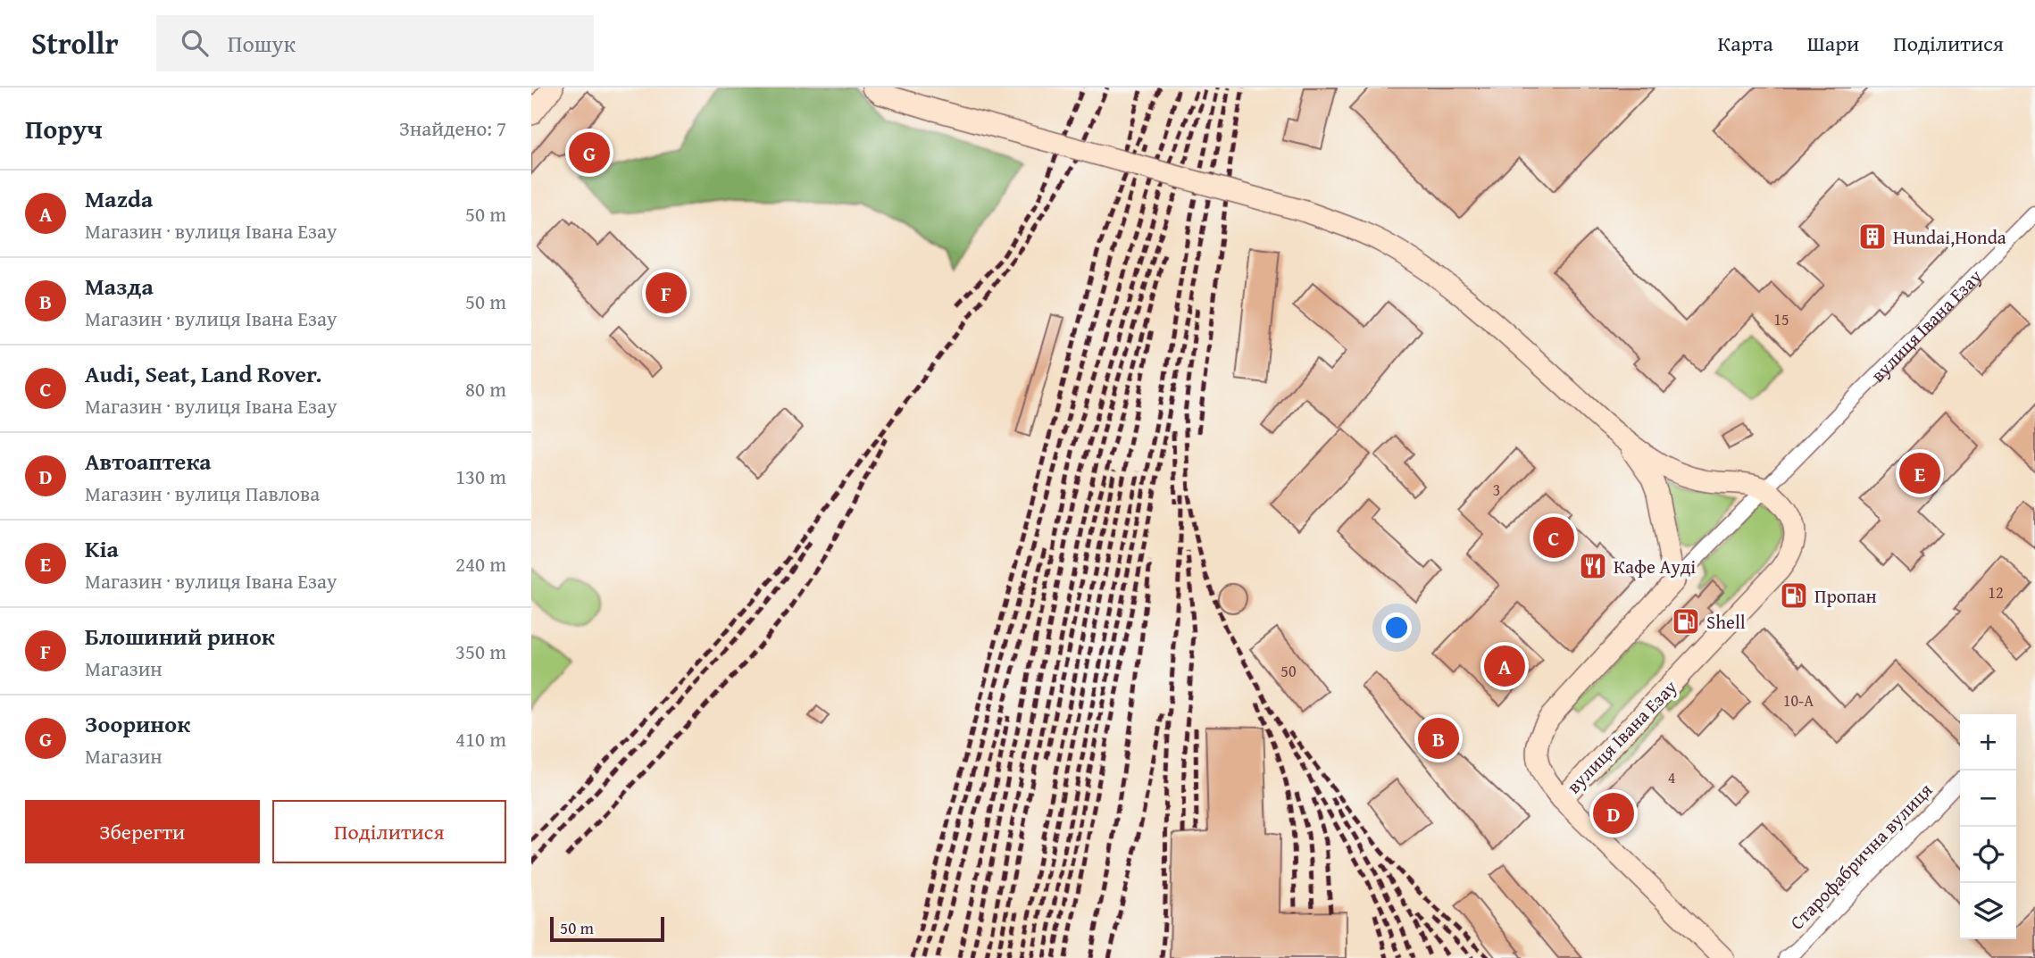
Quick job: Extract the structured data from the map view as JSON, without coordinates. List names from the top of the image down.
{
  "streets": {
    "main road": ["вулиця Івана Езау"],
    "street": ["Старофабрична вулиця"]
  },
  "places": {
    "building": ["Hundai,Honda"],
    "restaurant": ["Кафе Ауді"],
    "fuel station": ["Пропан", "Shell"]
  },
  "house_numbers": [
    "15",
    "3",
    "12",
    "50",
    "10-А",
    "4"
  ],
  "scale_bar": "50 m",
  "page": {
    "header": "Strollr",
    "search": "Пошук",
    "nav": ["Карта", "Шари", "Поділитися"],
    "heading": ["Поруч", "Знайдено: 7"],
    "pins": [
      "G",
      "F",
      "E",
      "C",
      "A",
      "B",
      "D"
    ],
    "list": [
      {
        "mark": "A",
        "name": "Mazda",
        "note": "Магазин · вулиця Івана Езау",
        "value": "50 m"
      },
      {
        "mark": "B",
        "name": "Мазда",
        "note": "Магазин · вулиця Івана Езау",
        "value": "50 m"
      },
      {
        "mark": "C",
        "name": "Audi, Seat, Land Rover.",
        "note": "Магазин · вулиця Івана Езау",
        "value": "80 m"
      },
      {
        "mark": "D",
        "name": "Автоаптека",
        "note": "Магазин · вулиця Павлова",
        "value": "130 m"
      },
      {
        "mark": "E",
        "name": "Kia",
        "note": "Магазин · вулиця Івана Езау",
        "value": "240 m"
      },
      {
        "mark": "F",
        "name": "Блошиний ринок",
        "note": "Магазин",
        "value": "350 m"
      },
      {
        "mark": "G",
        "name": "Зооринок",
        "note": "Магазин",
        "value": "410 m"
      }
    ],
    "map_buttons": ["+", "−"],
    "buttons": ["Зберегти", "Поділитися"],
    "scale": "50 m"
  }
}
